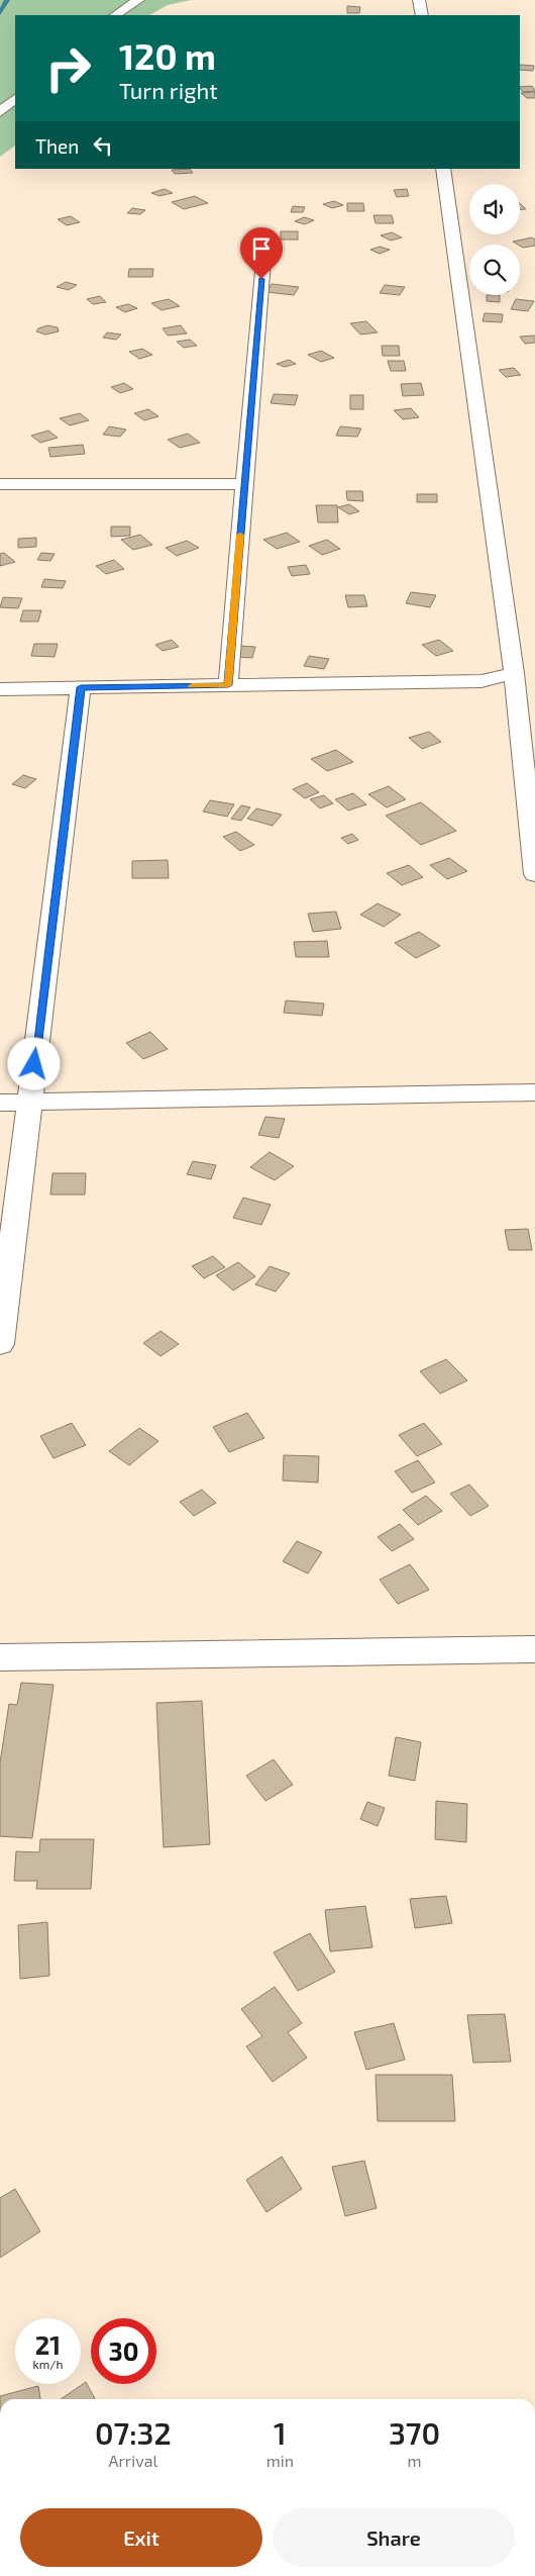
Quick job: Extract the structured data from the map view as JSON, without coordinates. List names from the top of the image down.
{
  "page": {
    "turn": ["120 m", "Turn right"],
    "then": "Then",
    "speed": "21 km/h",
    "limit": "30",
    "eta": [
      "07:32",
      "Arrival",
      "1",
      "min",
      "370",
      "m"
    ],
    "buttons": ["Exit", "Share"]
  }
}
